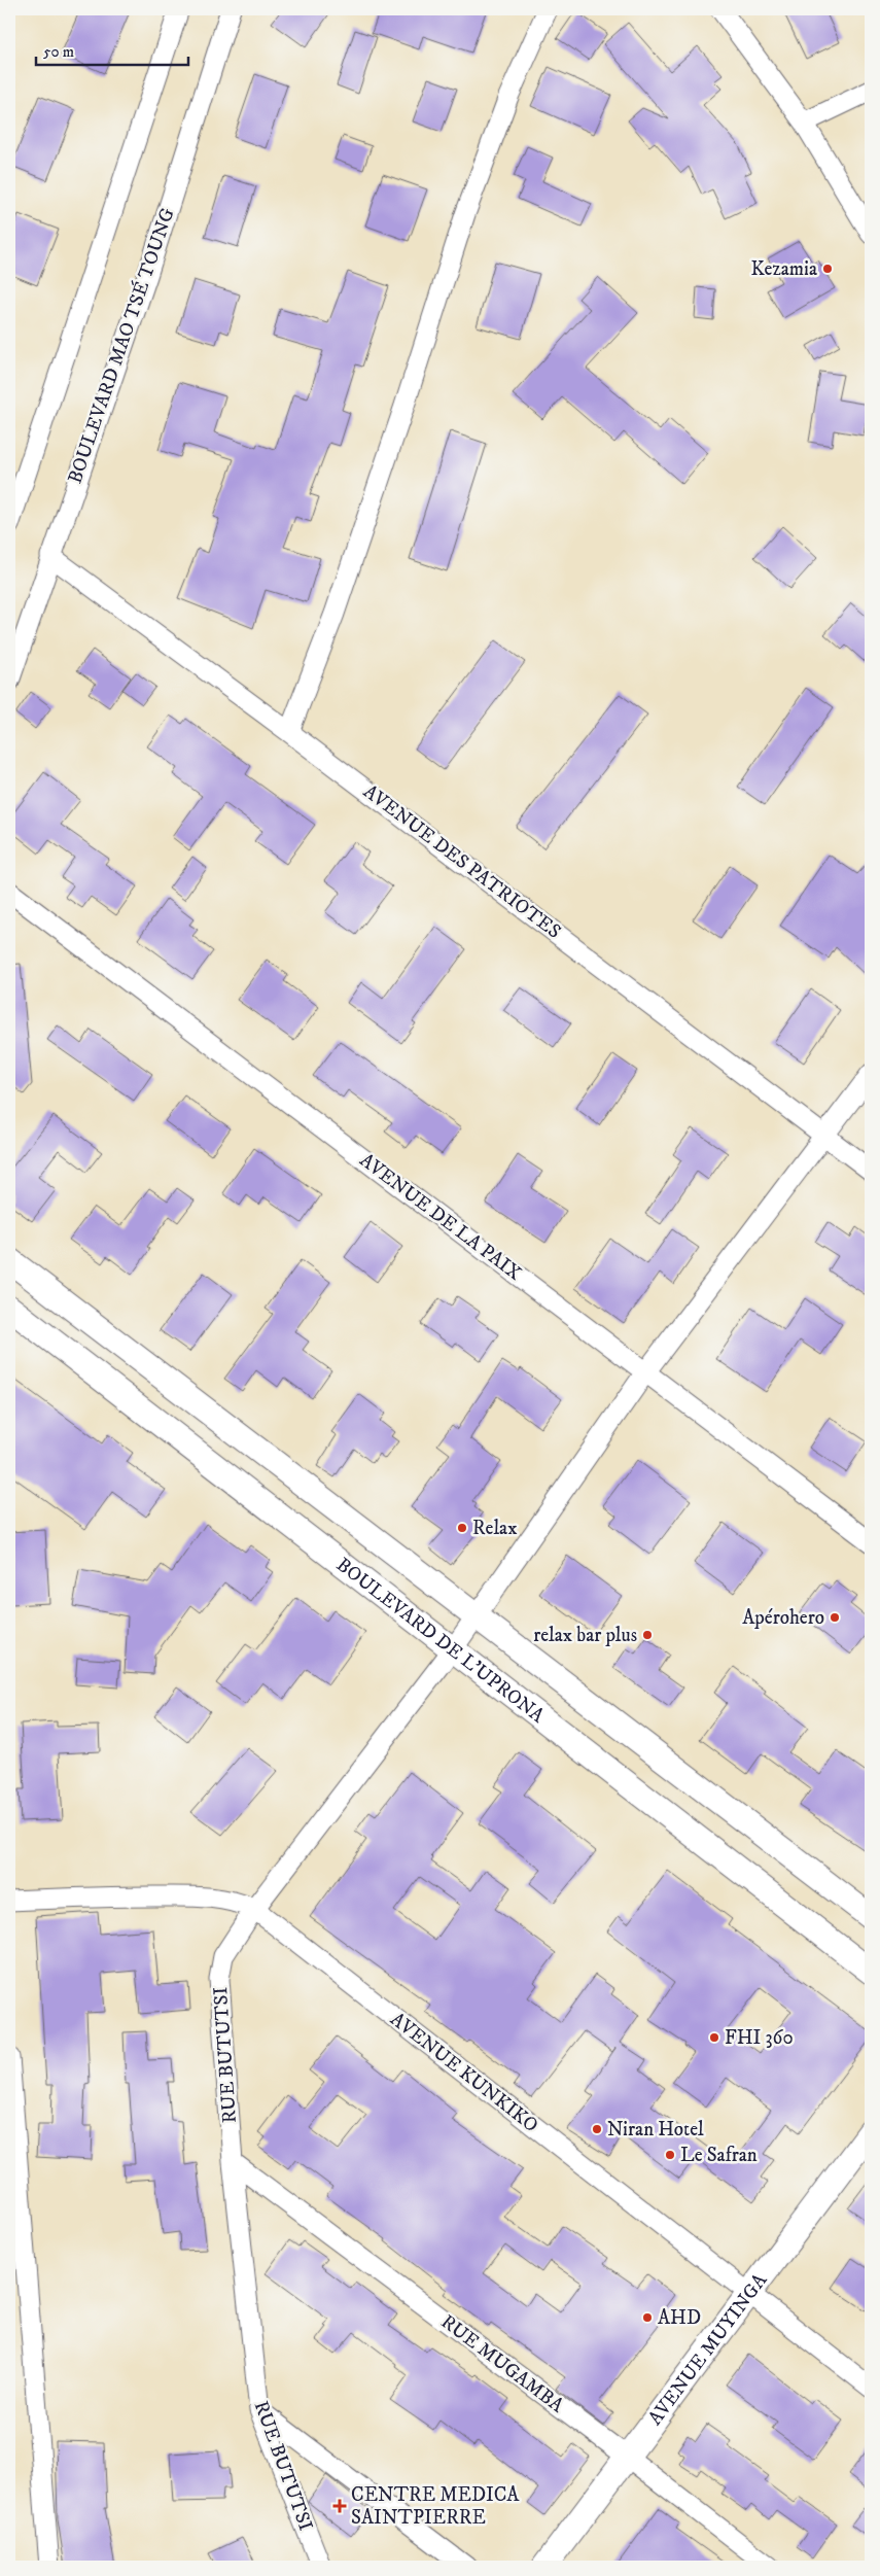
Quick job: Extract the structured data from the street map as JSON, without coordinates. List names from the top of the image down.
{
  "streets": {
    "street": [
      "BOULEVARD MAO TSÉ TOUNG",
      "AVENUE DES PATRIOTES",
      "AVENUE DE LA PAIX",
      "BOULEVARD DE L'UPRONA",
      "RUE BUTUTSI",
      "AVENUE KUNKIKO",
      "AVENUE MUYINGA",
      "RUE MUGAMBA"
    ]
  },
  "crossings": [
    ["BOULEVARD MAO TSÉ TOUNG", "AVENUE DES PATRIOTES"],
    ["AVENUE DES PATRIOTES", "RUE BUTUTSI"],
    ["AVENUE DE LA PAIX", "RUE BUTUTSI"],
    ["BOULEVARD DE L'UPRONA", "RUE BUTUTSI"],
    ["RUE BUTUTSI", "AVENUE KUNKIKO"],
    ["RUE BUTUTSI", "RUE MUGAMBA"],
    ["AVENUE KUNKIKO", "AVENUE MUYINGA"],
    ["AVENUE MUYINGA", "RUE MUGAMBA"]
  ],
  "places": {
    "other": [
      "Kezamia",
      "Relax",
      "Apérohero",
      "relax bar plus",
      "FHI 360",
      "Niran Hotel",
      "Le Safran",
      "AHD"
    ],
    "health": ["CENTRE MEDICA SAINTPIERRE"]
  },
  "scale_bar": "50 m"
}
